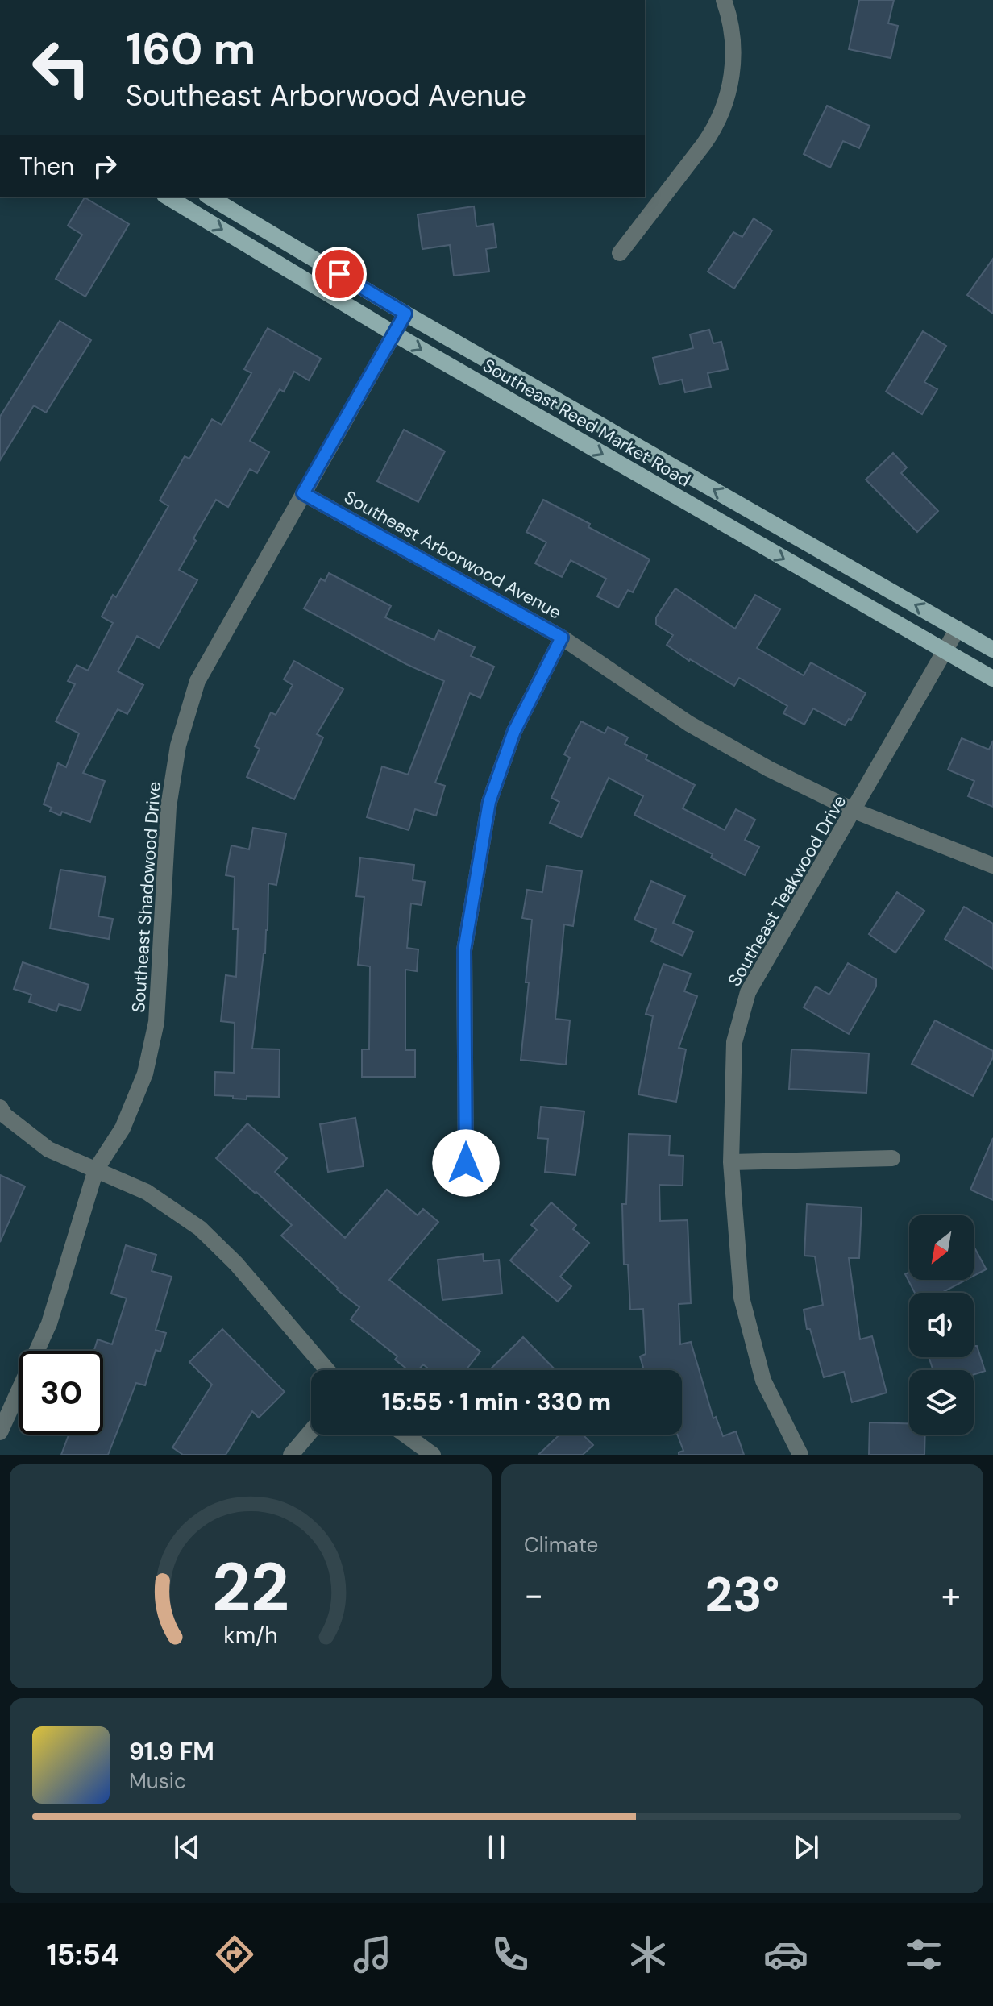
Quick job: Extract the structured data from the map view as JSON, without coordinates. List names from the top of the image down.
{
  "streets": {
    "main road": ["Southeast Reed Market Road"],
    "street": ["Southeast Arborwood Avenue", "Southeast Teakwood Drive", "Southeast Shadowood Drive"]
  },
  "crossings": [
    ["Southeast Reed Market Road", "Southeast Teakwood Drive"],
    ["Southeast Reed Market Road", "Southeast Shadowood Drive"],
    ["Southeast Arborwood Avenue", "Southeast Teakwood Drive"],
    ["Southeast Arborwood Avenue", "Southeast Shadowood Drive"]
  ],
  "north": "bottom left",
  "page": {
    "turn": ["160 m", "Southeast Arborwood Avenue"],
    "then": "Then",
    "limit": "30",
    "trip": "15:55 · 1 min · 330 m",
    "tile": "Climate",
    "heat": ["−", "23°", "+"],
    "song": ["91.9 FM", "Music"],
    "tabs": "15:54",
    "gauge": ["22", "km/h"]
  }
}
